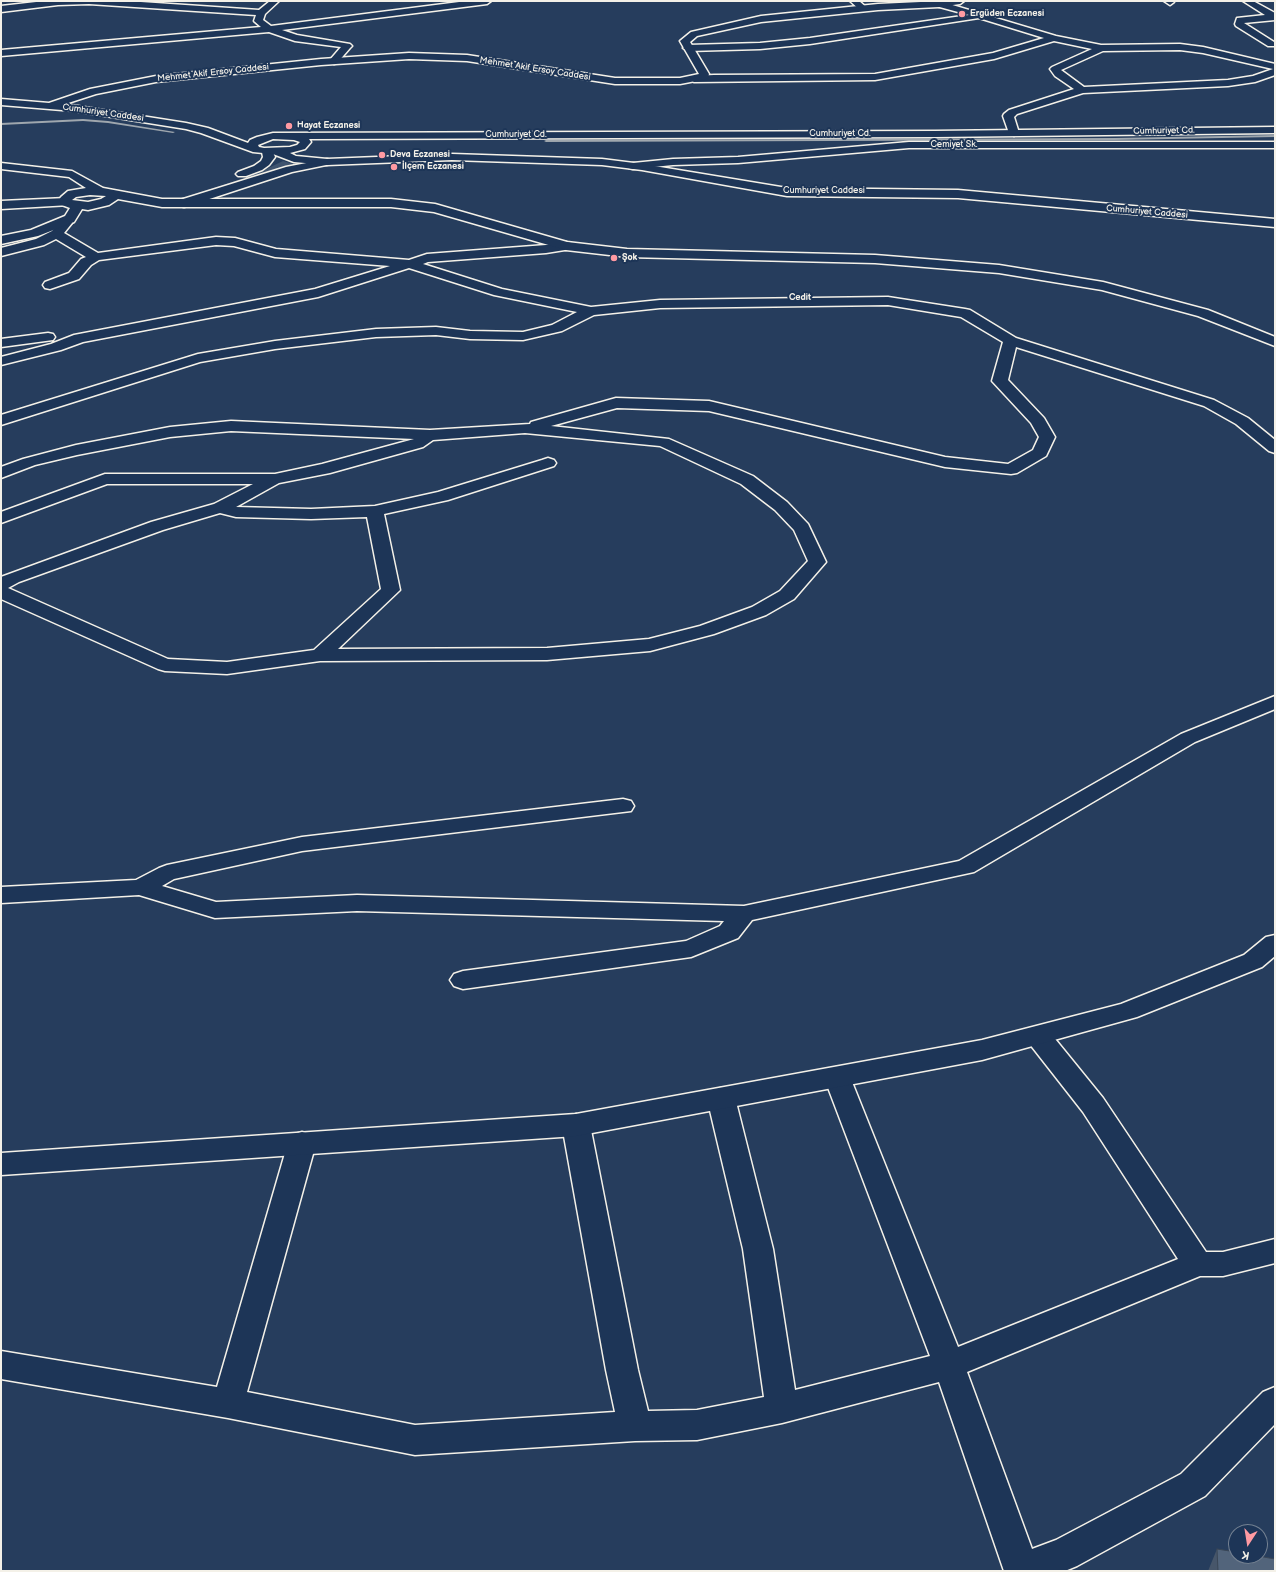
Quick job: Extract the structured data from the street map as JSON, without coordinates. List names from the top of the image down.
{
  "streets": {
    "street": [
      "Mehmet Akif Ersoy Caddesi",
      "Cumhuriyet Caddesi",
      "Cumhuriyet Cd.",
      "Cemiyet Sk."
    ]
  },
  "crossings": [
    ["Mehmet Akif Ersoy Caddesi", "Cumhuriyet Caddesi"],
    ["Cumhuriyet Caddesi", "Cemiyet Sk."]
  ],
  "districts": ["Cedit"],
  "places": [
    "Ergüden Eczanesi",
    "Hayat Eczanesi",
    "Deva Eczanesi",
    "İlçem Eczanesi",
    "Şok"
  ],
  "north": "bottom"
}
